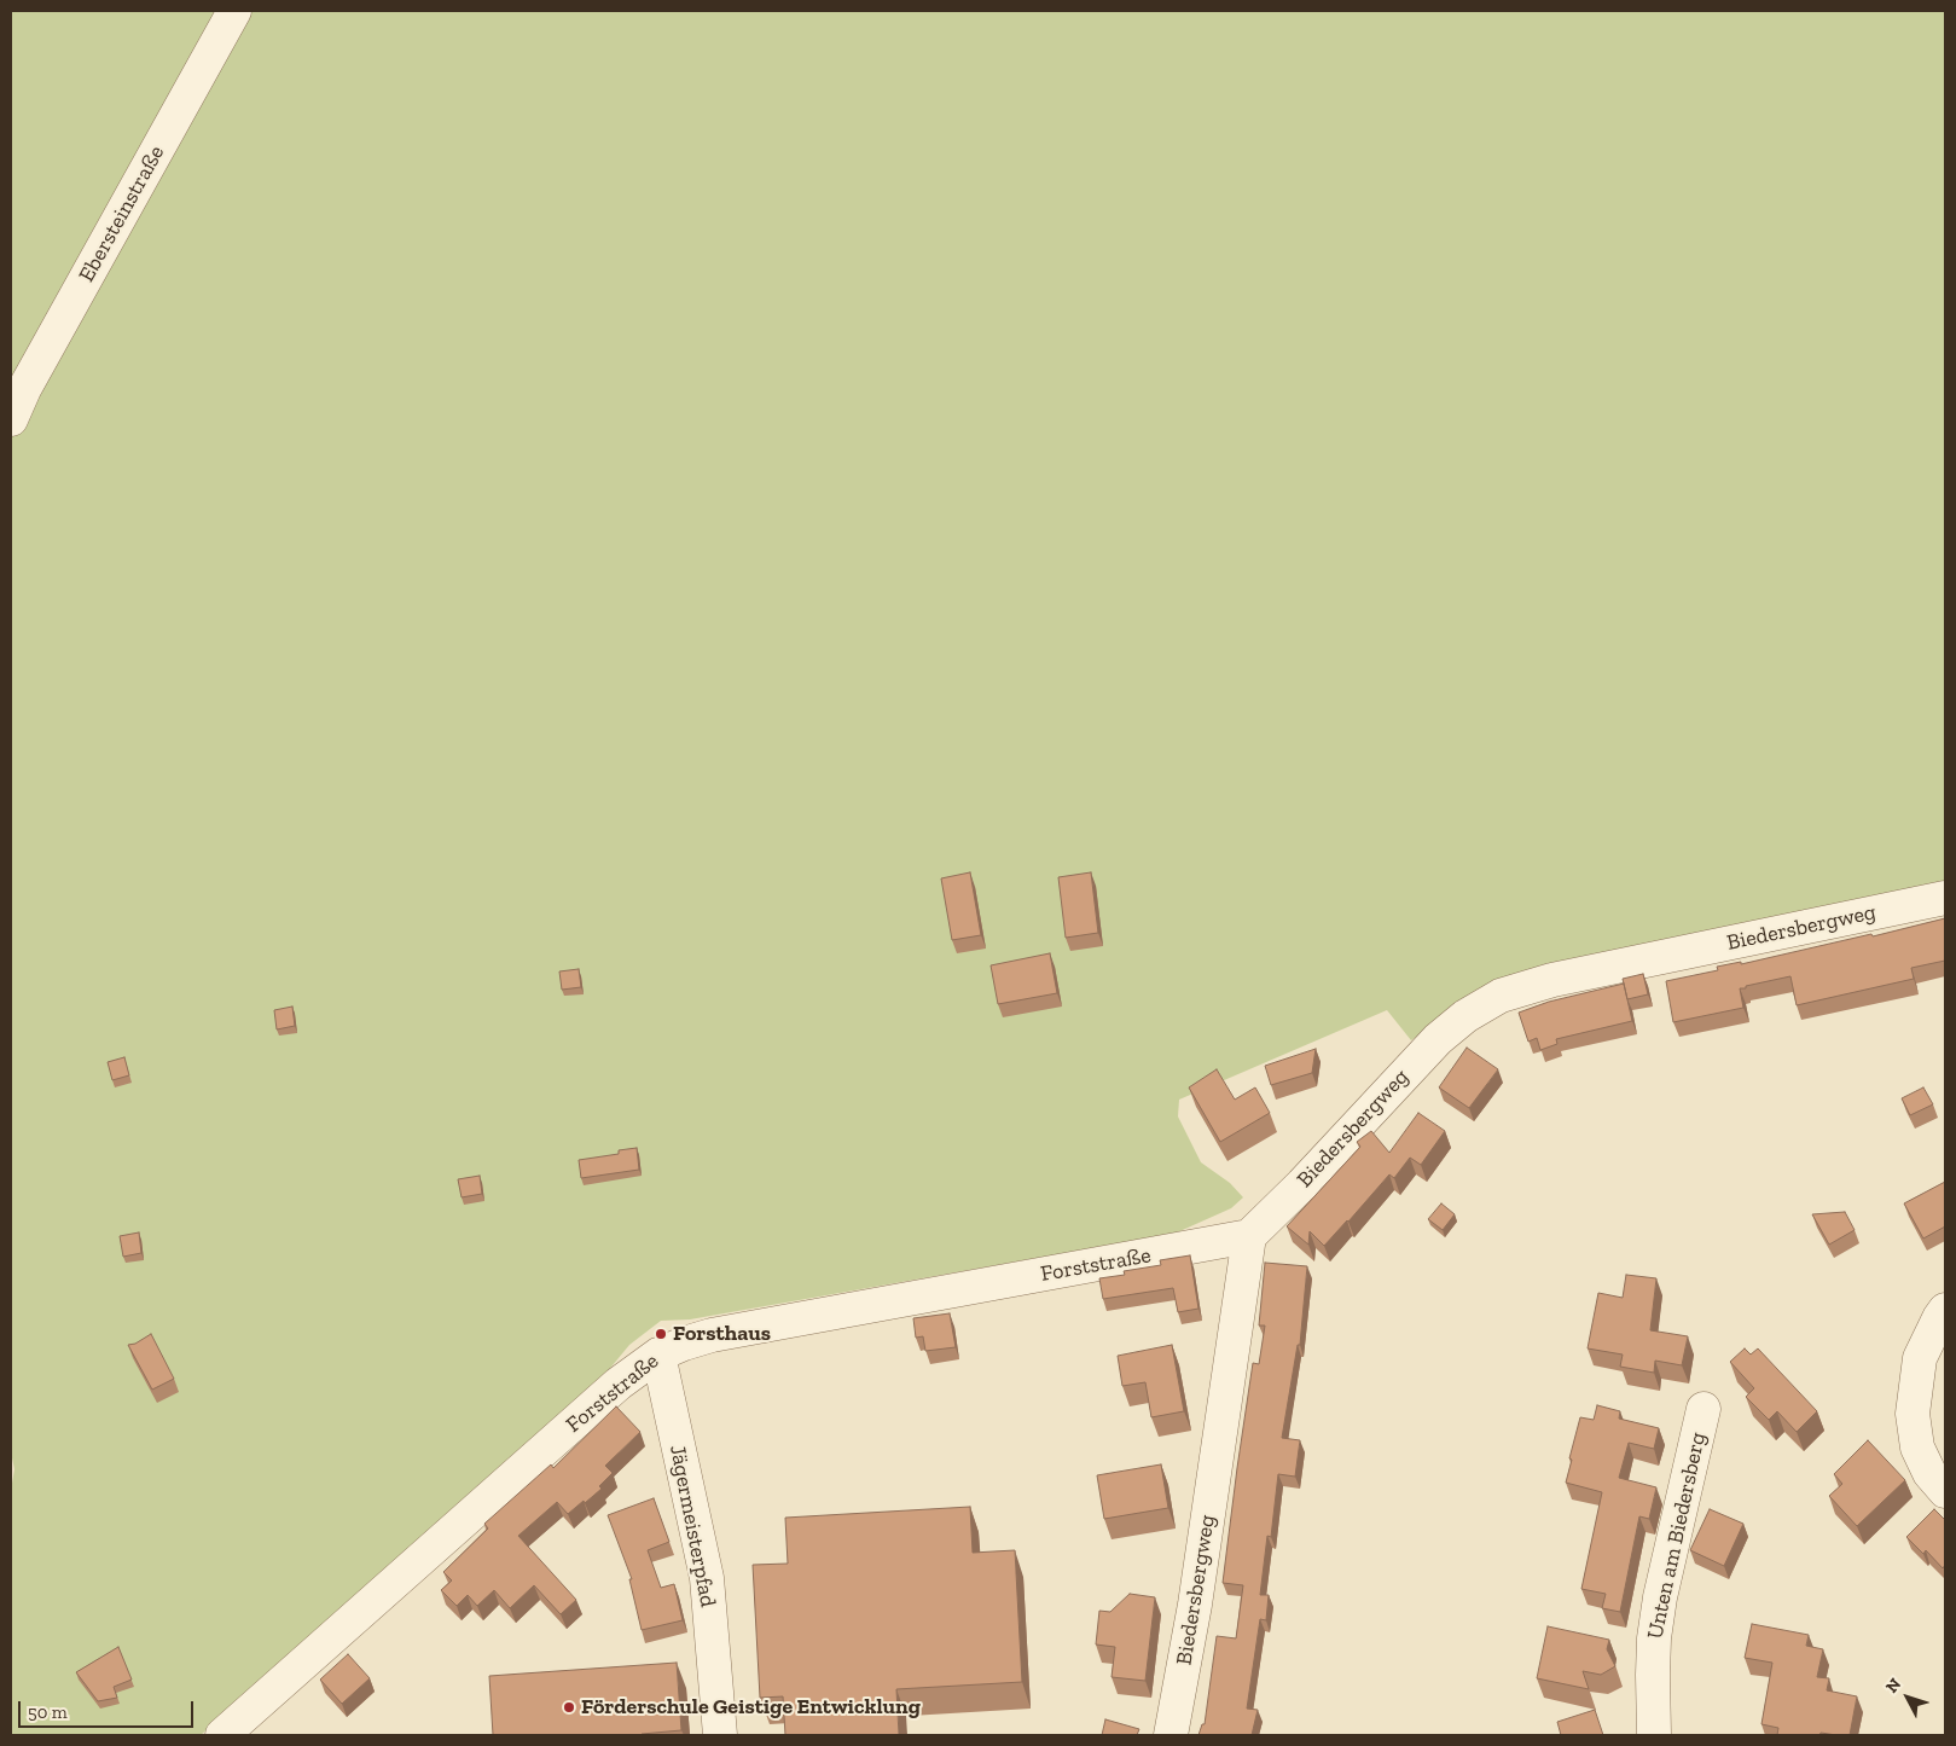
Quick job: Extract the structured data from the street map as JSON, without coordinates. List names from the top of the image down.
{
  "streets": {
    "street": [
      "Ebersteinstraße",
      "Biedersbergweg",
      "Forststraße",
      "Jägermeisterpfad",
      "Unten am Biedersberg"
    ]
  },
  "crossings": [
    ["Biedersbergweg", "Forststraße"],
    ["Forststraße", "Jägermeisterpfad"]
  ],
  "places": ["Forsthaus", "Förderschule Geistige Entwicklung"],
  "scale_bar": "50 m",
  "north": "top left"
}
